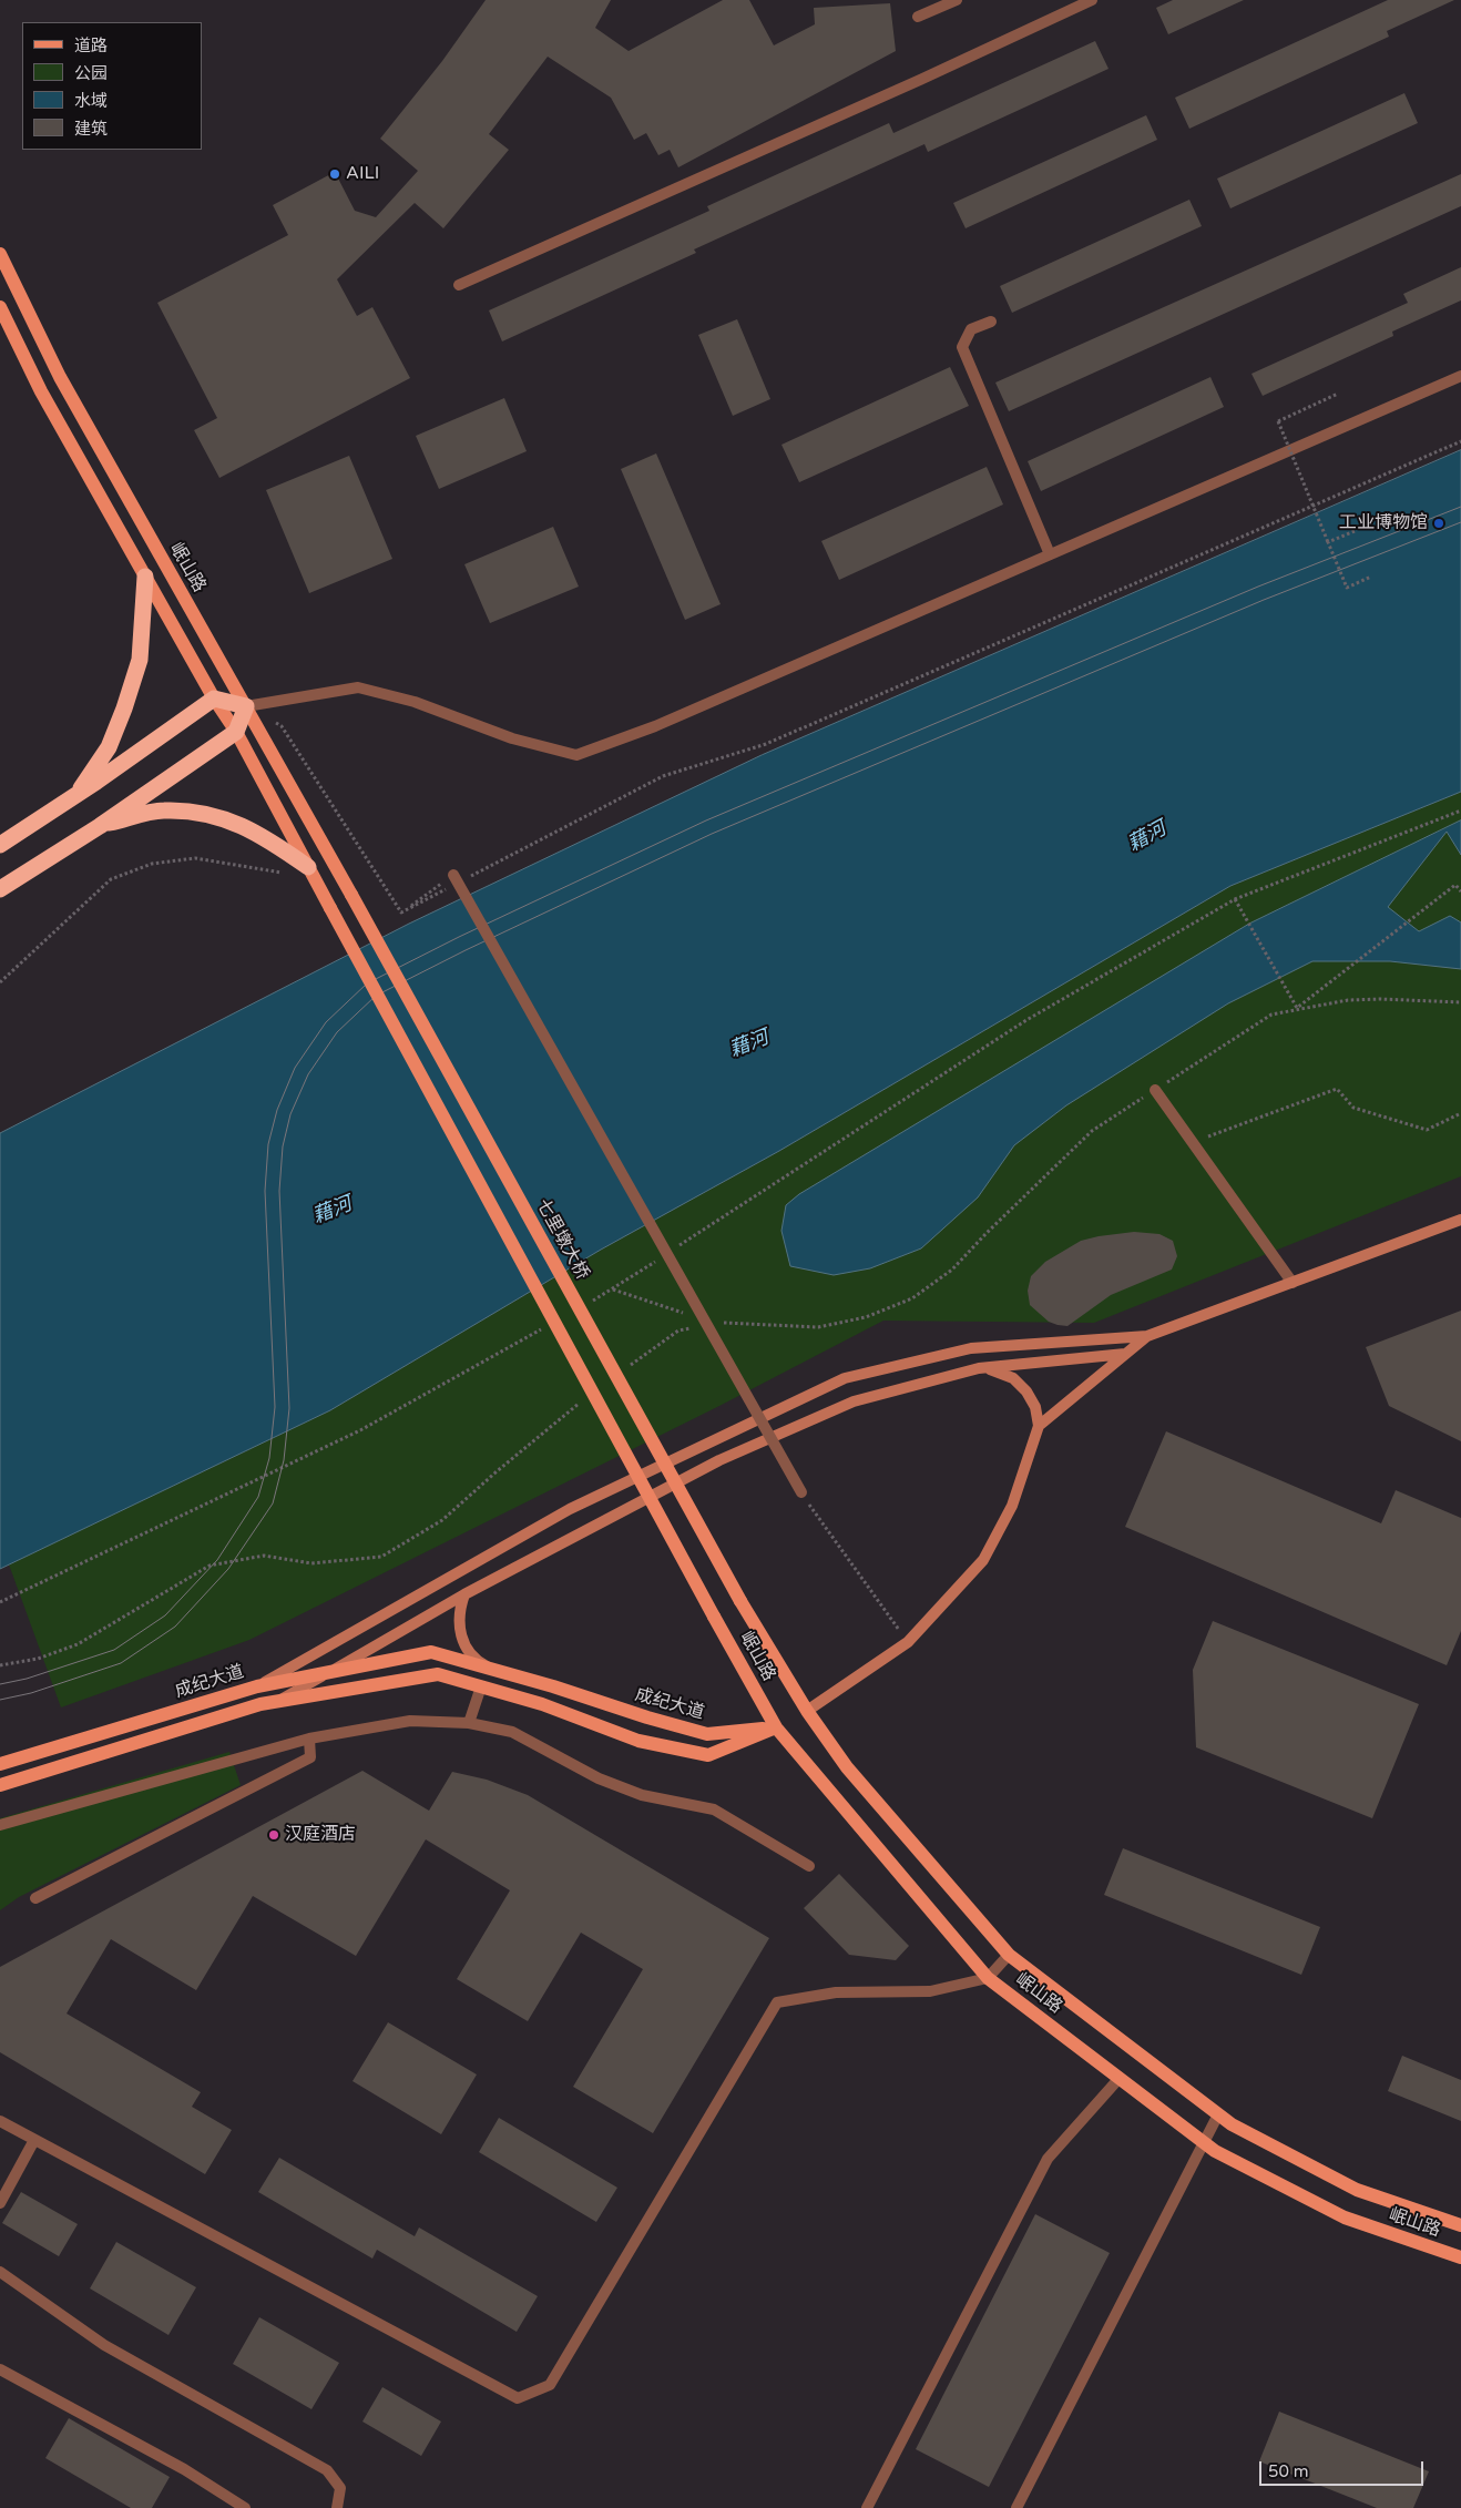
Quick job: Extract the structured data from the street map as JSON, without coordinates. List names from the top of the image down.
{
  "streets": {
    "main road": ["岷山路", "七里墩大桥", "成纪大道"]
  },
  "crossings": [
    ["岷山路", "七里墩大桥"],
    ["岷山路", "成纪大道"]
  ],
  "water": ["藉河"],
  "places": ["AILI", "工业博物馆", "汉庭酒店"],
  "legend": [
    "道路",
    "公园",
    "水域",
    "建筑"
  ],
  "scale_bar": "50 m"
}
